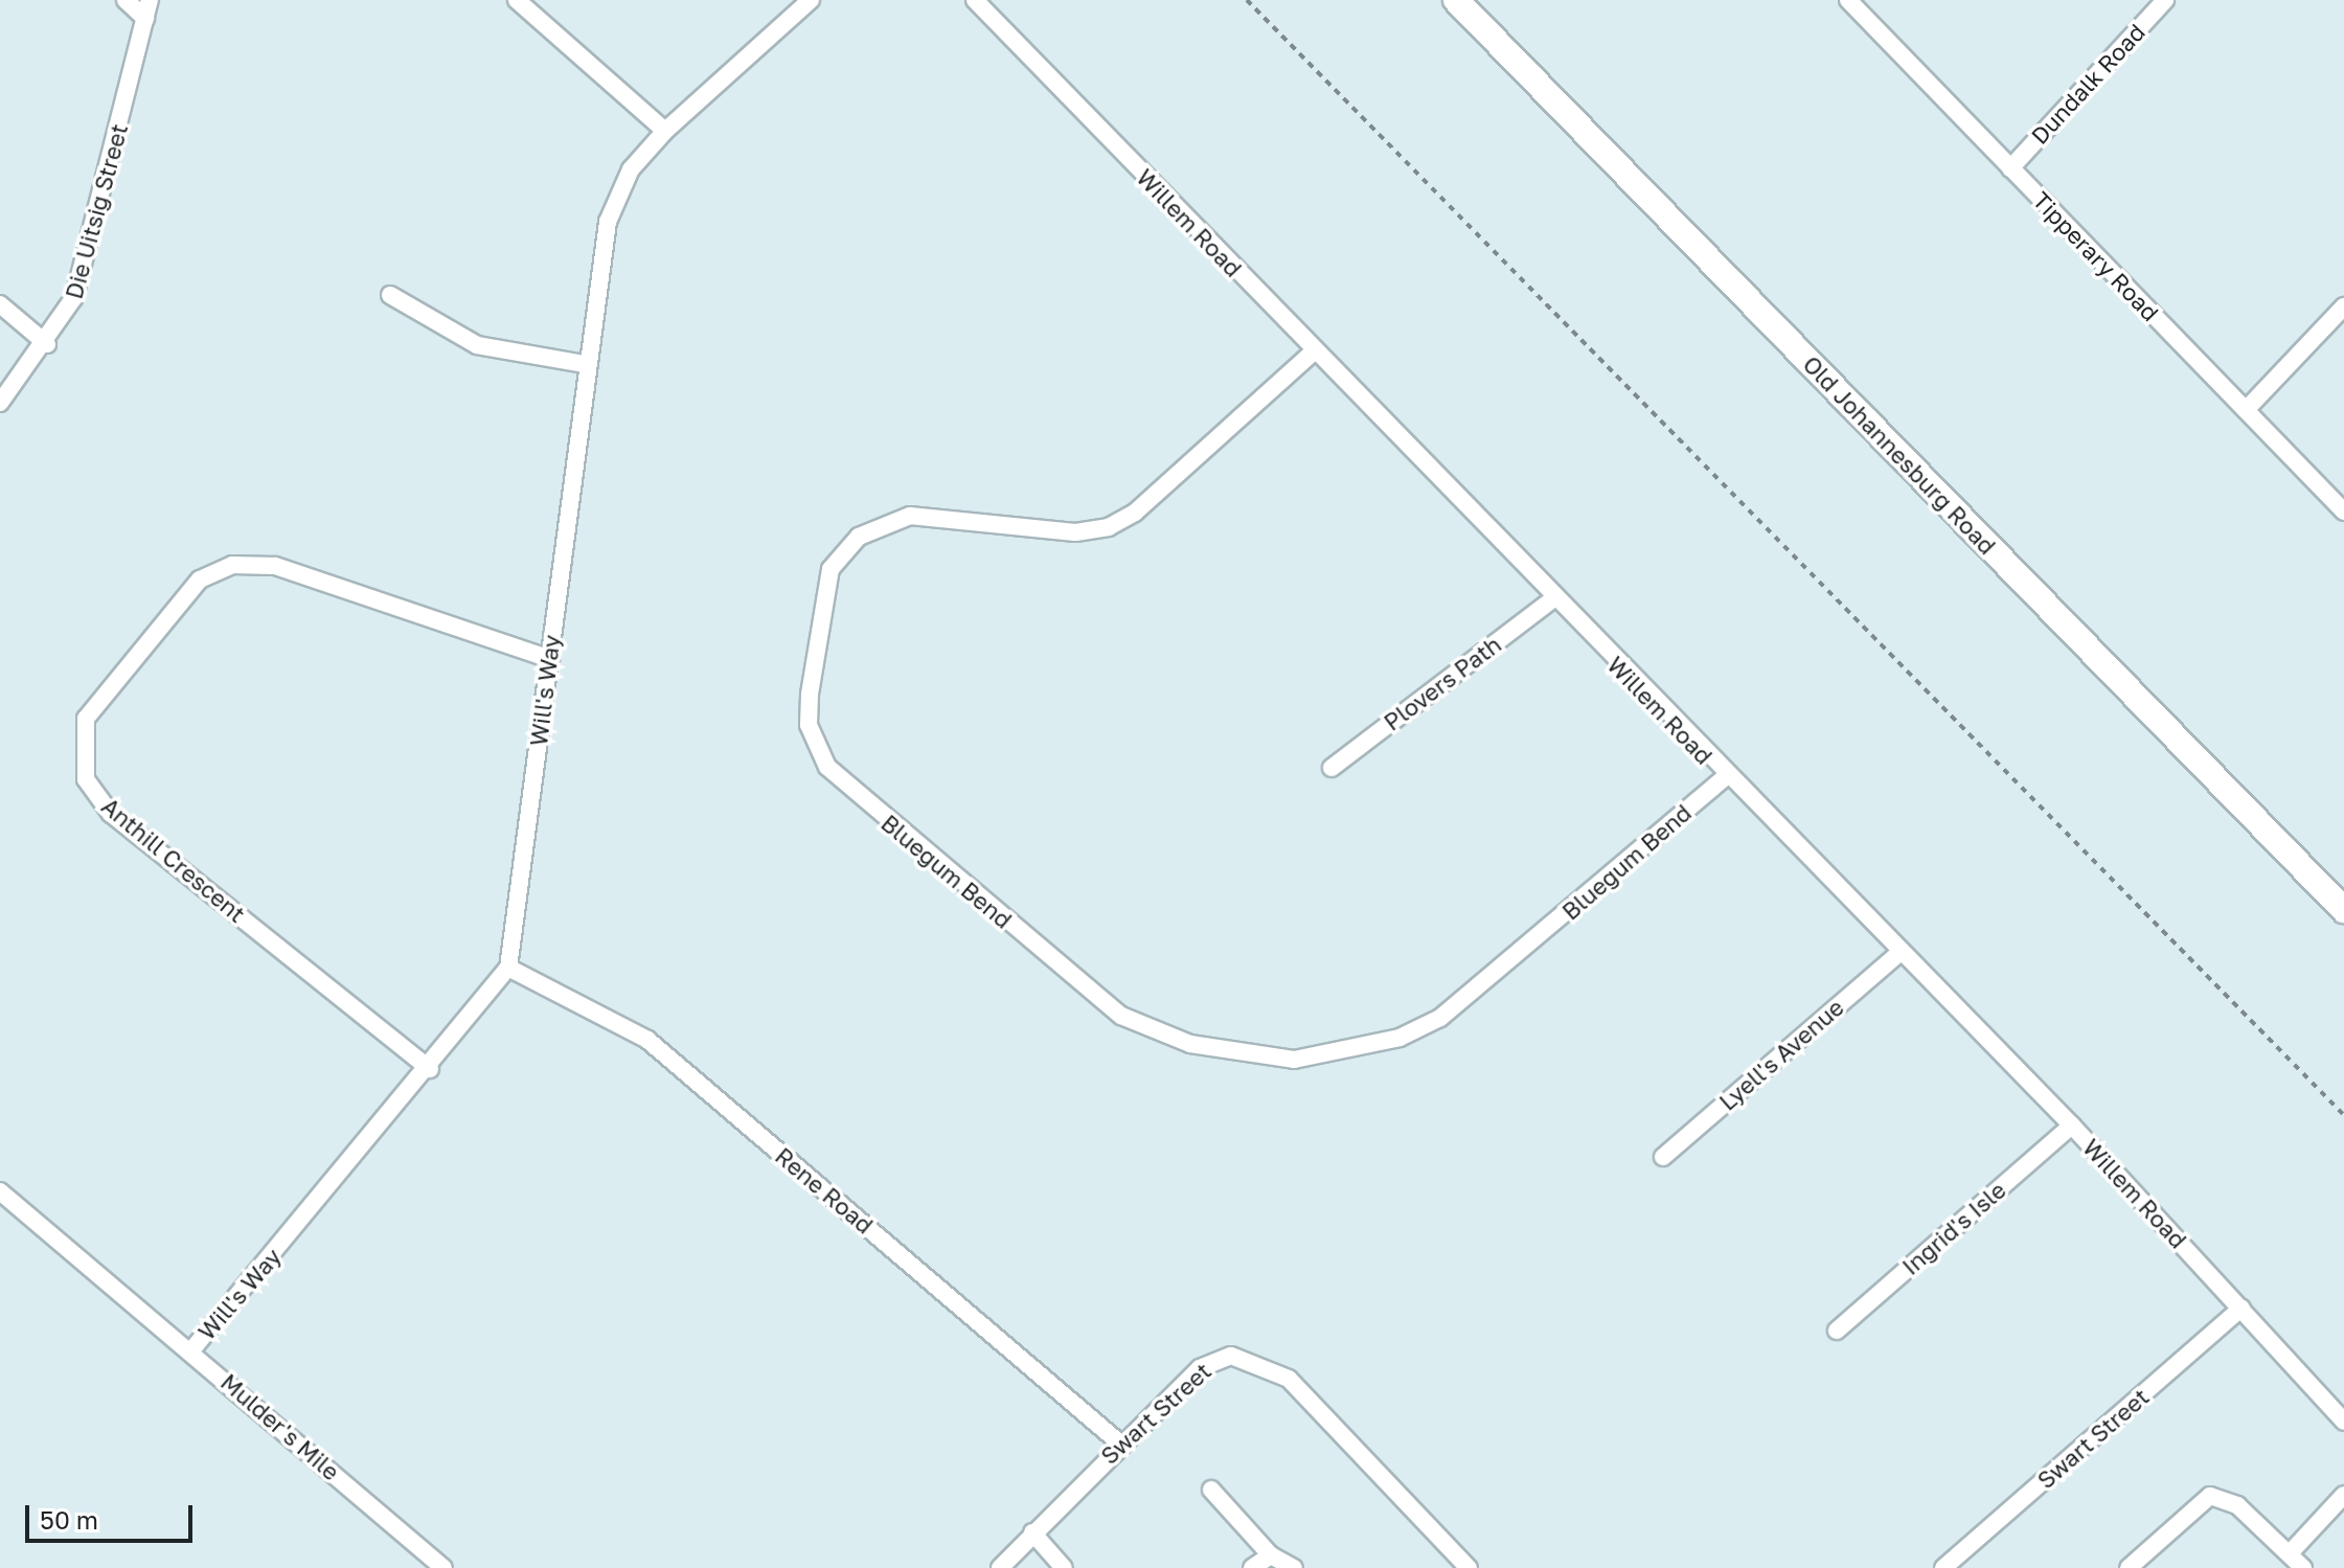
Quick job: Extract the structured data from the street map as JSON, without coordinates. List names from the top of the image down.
{
  "streets": {
    "main road": ["Old Johannesburg Road"],
    "street": [
      "Dundalk Road",
      "Die Uitsig Street",
      "Willem Road",
      "Tipperary Road",
      "Plovers Path",
      "Will's Way",
      "Anthill Crescent",
      "Bluegum Bend",
      "Lyell's Avenue",
      "Rene Road",
      "Ingrid's Isle",
      "Swart Street",
      "Mulder's Mile"
    ]
  },
  "crossings": [
    ["Dundalk Road", "Tipperary Road"],
    ["Willem Road", "Plovers Path"],
    ["Willem Road", "Bluegum Bend"],
    ["Willem Road", "Lyell's Avenue"],
    ["Willem Road", "Ingrid's Isle"],
    ["Willem Road", "Swart Street"],
    ["Will's Way", "Anthill Crescent"],
    ["Will's Way", "Rene Road"],
    ["Will's Way", "Mulder's Mile"],
    ["Rene Road", "Swart Street"]
  ],
  "scale_bar": "50 m"
}
